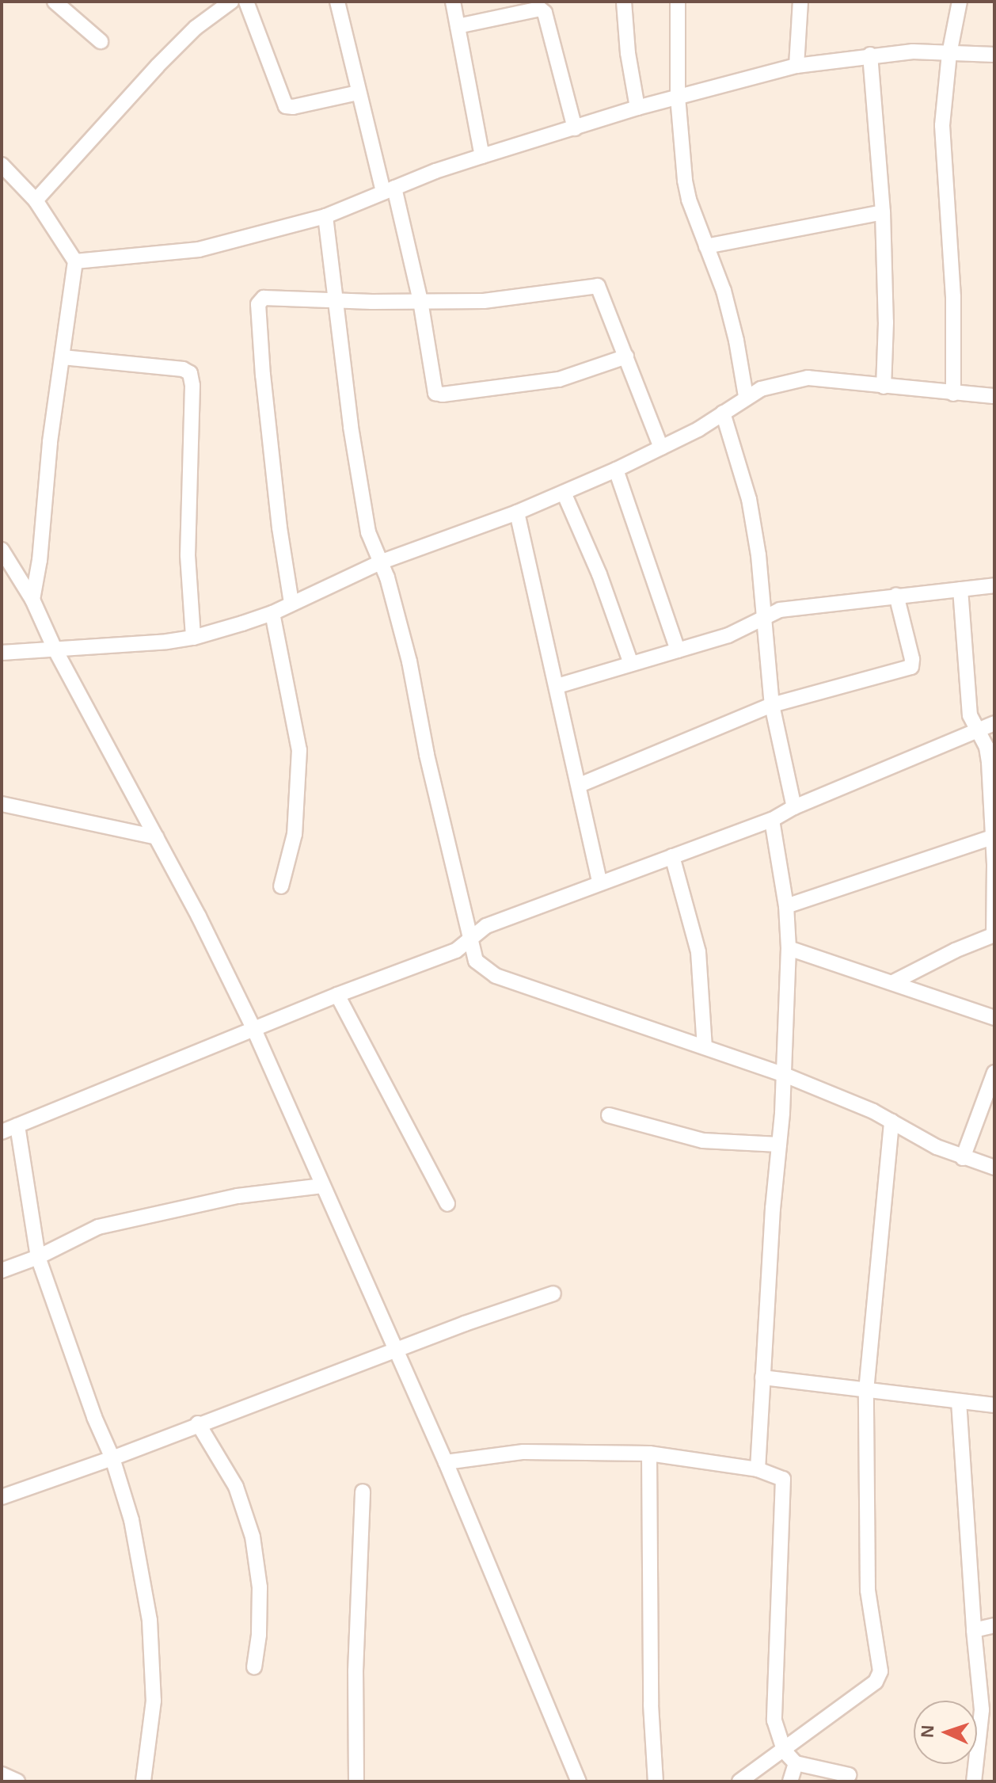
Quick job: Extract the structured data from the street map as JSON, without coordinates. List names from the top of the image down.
{
  "north": "left"
}
